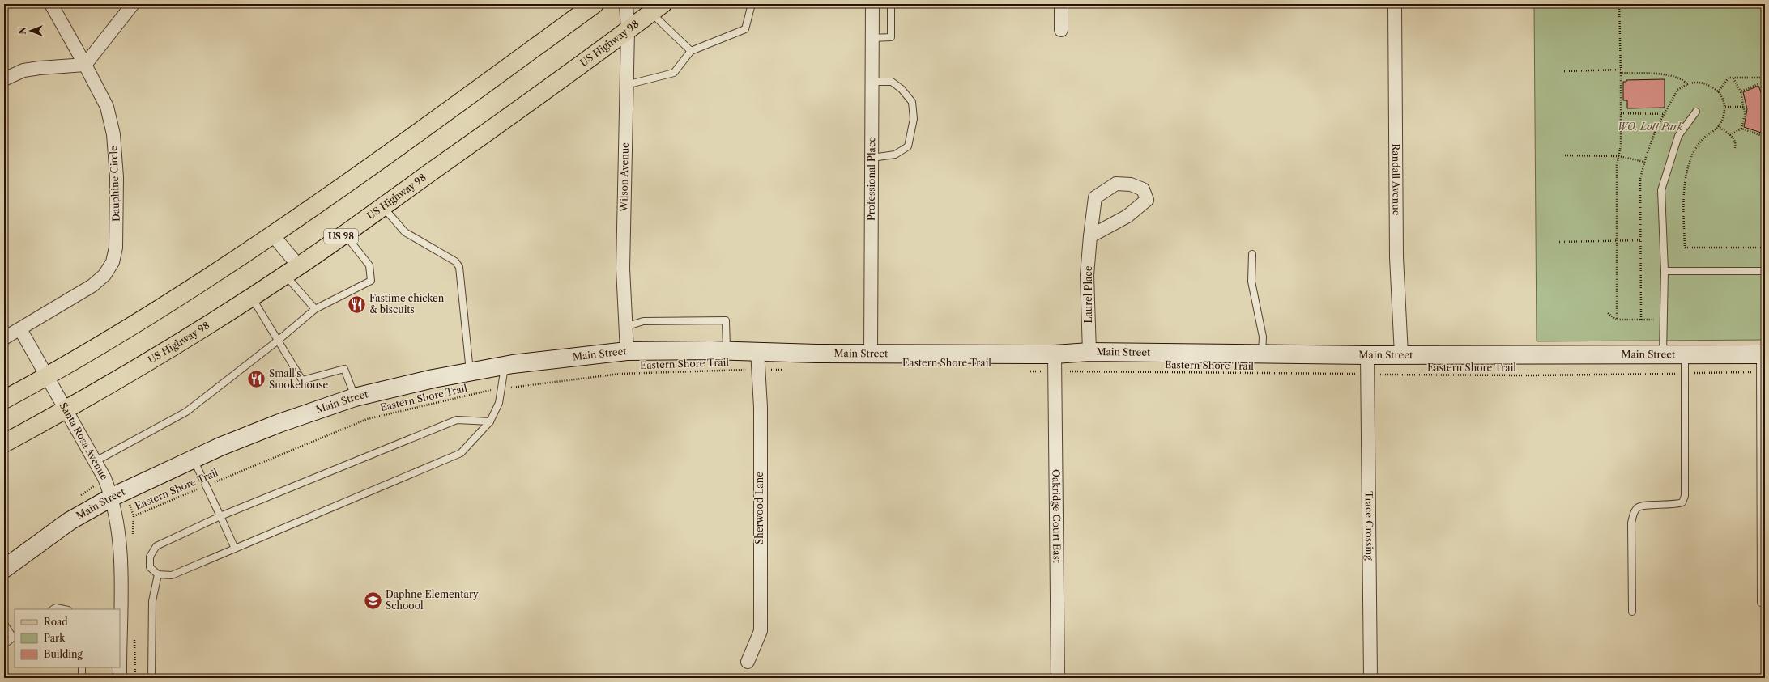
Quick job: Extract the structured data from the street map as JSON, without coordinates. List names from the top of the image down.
{
  "streets": {
    "main road": ["US Highway 98", "US 98", "Main Street"],
    "street": [
      "Wilson Avenue",
      "Professional Place",
      "Randall Avenue",
      "Dauphine Circle",
      "Laurel Place",
      "Santa Rosa Avenue",
      "Sherwood Lane",
      "Oakridge Court East",
      "Trace Crossing"
    ],
    "path": ["Eastern Shore Trail"]
  },
  "crossings": [
    ["US Highway 98", "Wilson Avenue"],
    ["US Highway 98", "Santa Rosa Avenue"],
    ["Wilson Avenue", "Main Street"],
    ["Professional Place", "Main Street"],
    ["Randall Avenue", "Main Street"],
    ["Dauphine Circle", "Santa Rosa Avenue"],
    ["Laurel Place", "Main Street"],
    ["Main Street", "Eastern Shore Trail"],
    ["Main Street", "Santa Rosa Avenue"],
    ["Main Street", "Sherwood Lane"],
    ["Main Street", "Oakridge Court East"],
    ["Main Street", "Trace Crossing"],
    ["Eastern Shore Trail", "Sherwood Lane"],
    ["Eastern Shore Trail", "Oakridge Court East"],
    ["Eastern Shore Trail", "Trace Crossing"]
  ],
  "parks": ["W.O. Lott Park"],
  "places": {
    "restaurant": ["Fastime chicken & biscuits", "Small's Smokehouse"],
    "school or university": ["Daphne Elementary Schoool"]
  },
  "legend": ["Road", "Park", "Building"],
  "north": "left"
}
